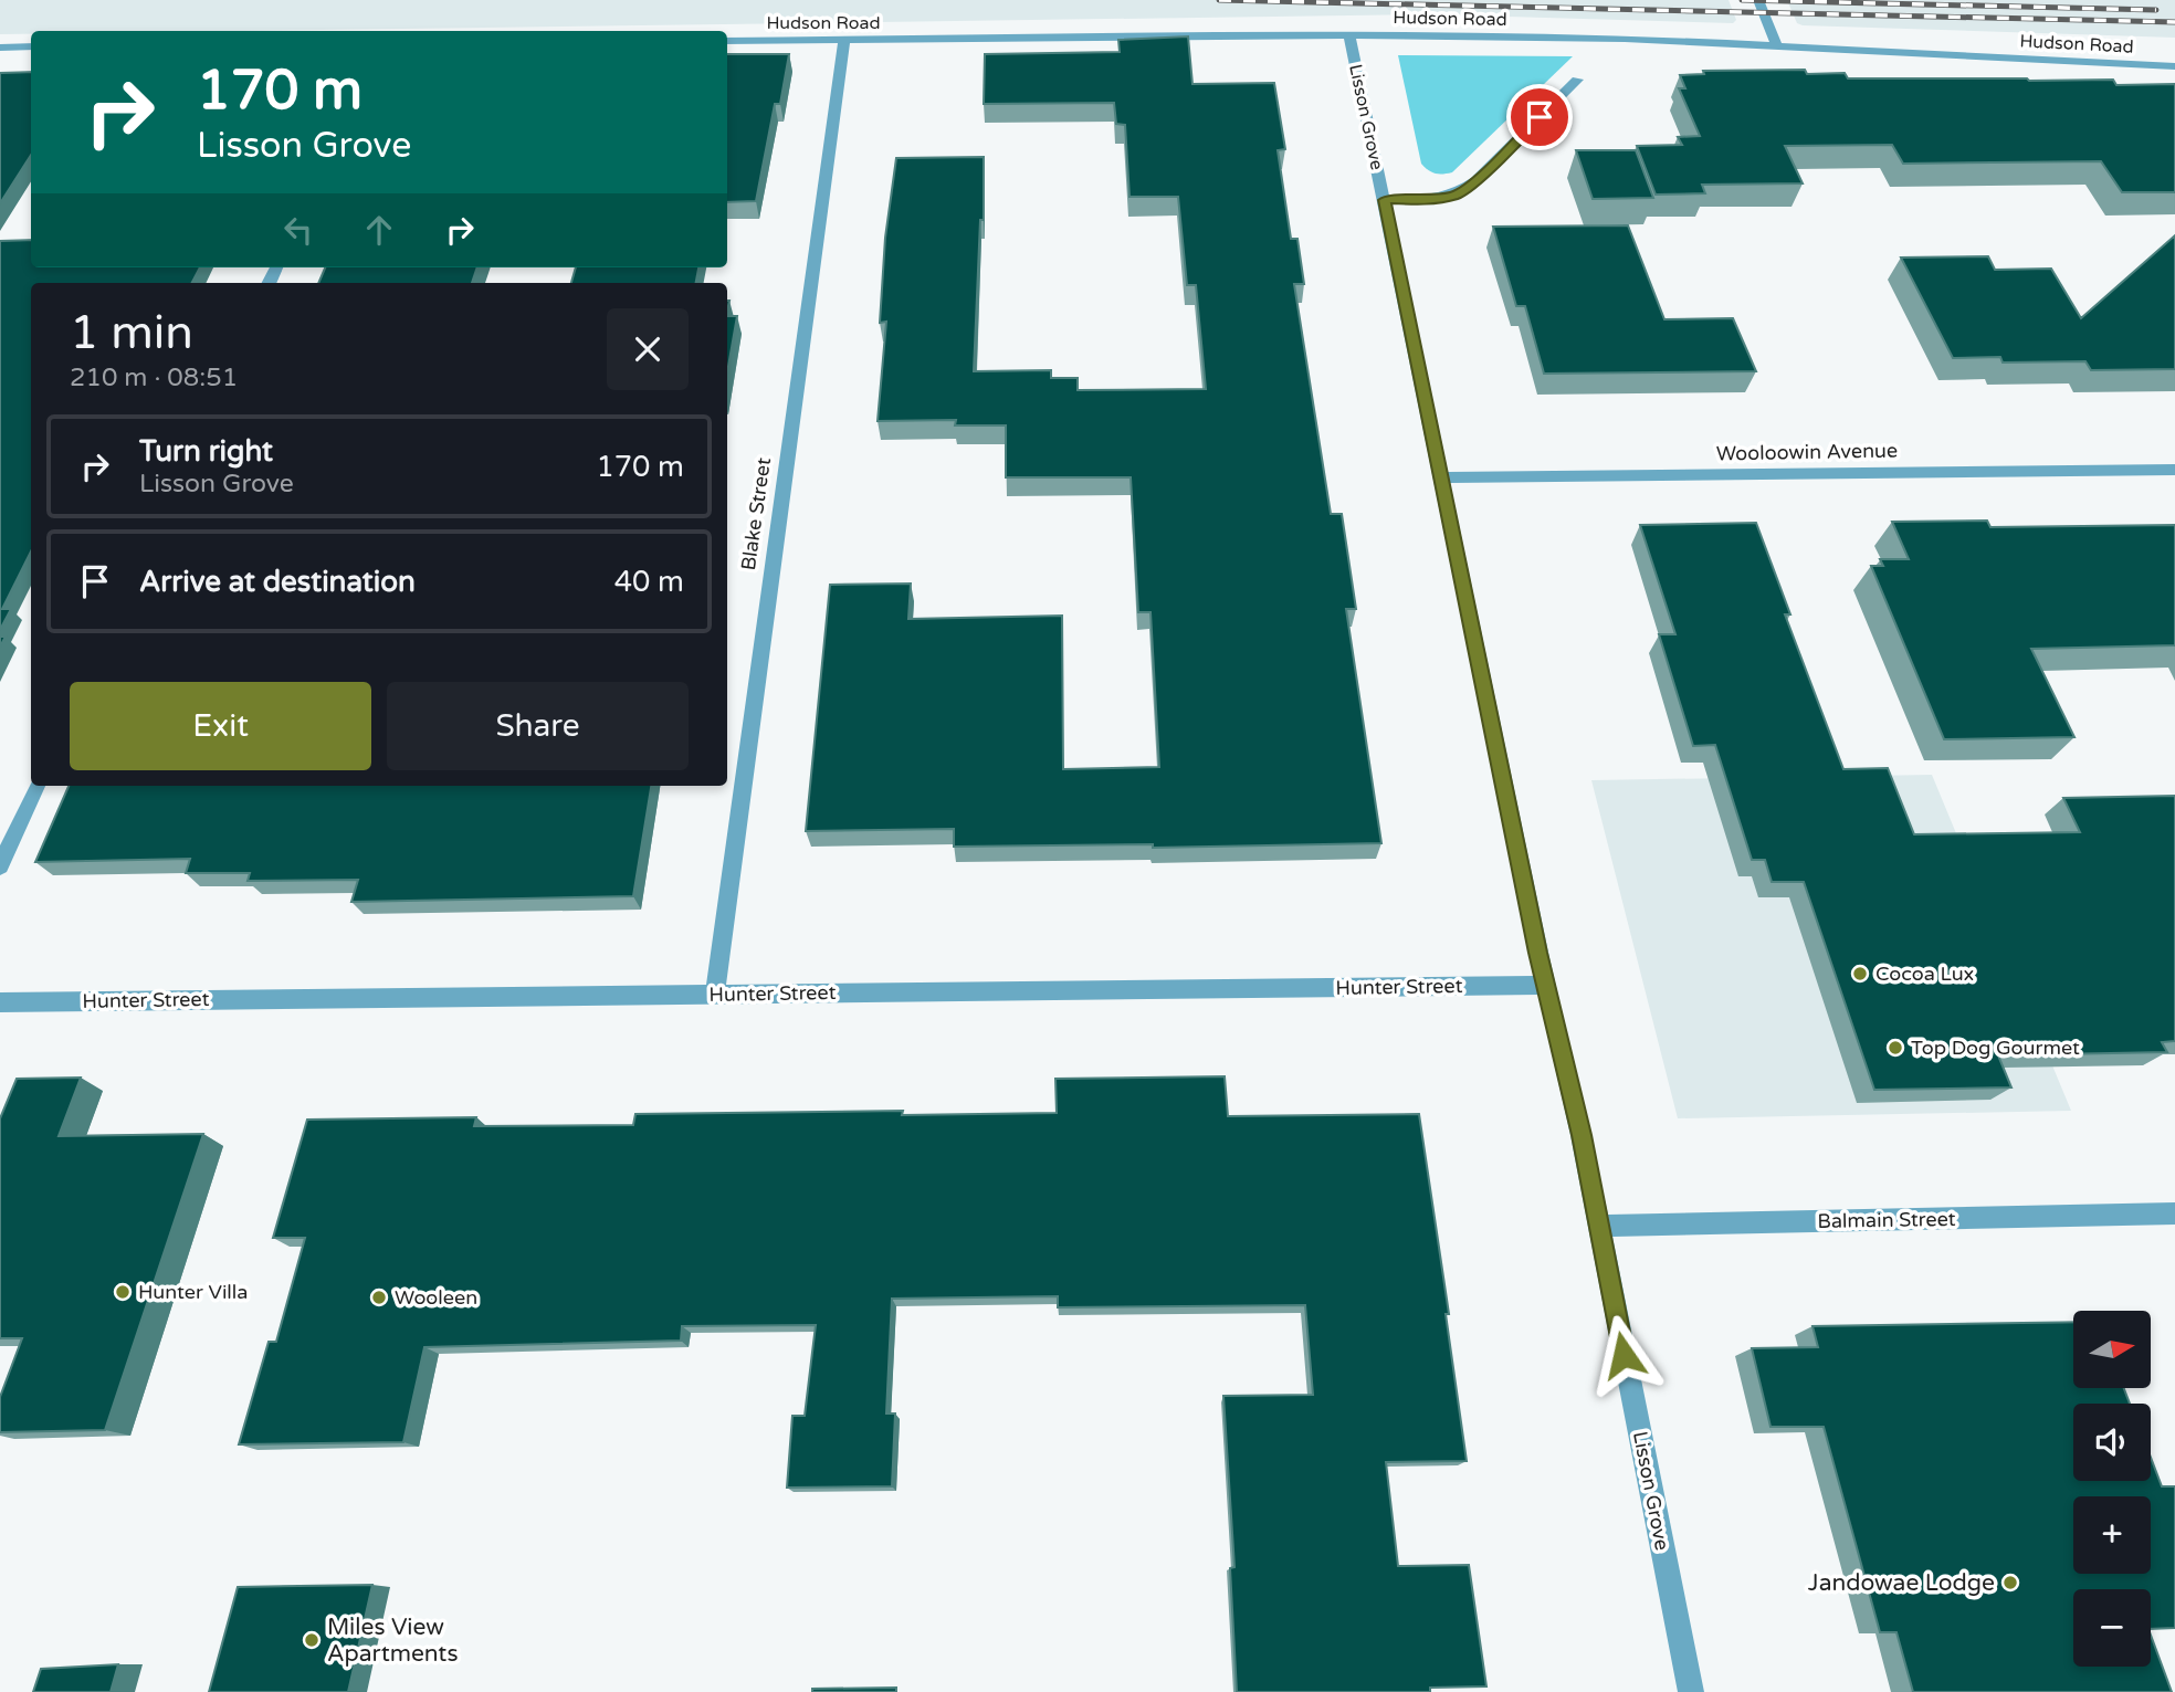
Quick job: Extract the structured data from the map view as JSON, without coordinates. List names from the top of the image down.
{
  "streets": {
    "street": [
      "Hudson Road",
      "Lisson Grove",
      "Wooloowin Avenue",
      "Blake Street",
      "Hunter Street",
      "Balmain Street"
    ]
  },
  "crossings": [
    ["Hudson Road", "Lisson Grove"],
    ["Hudson Road", "Blake Street"],
    ["Lisson Grove", "Wooloowin Avenue"],
    ["Lisson Grove", "Hunter Street"],
    ["Lisson Grove", "Balmain Street"],
    ["Blake Street", "Hunter Street"]
  ],
  "places": [
    "Cocoa Lux",
    "Top Dog Gourmet",
    "Hunter Villa",
    "Wooleen",
    "Jandowae Lodge",
    "Miles View Apartments"
  ],
  "north": "right",
  "page": {
    "turn": ["170 m", "Lisson Grove"],
    "heading": ["1 min", "210 m · 08:51"],
    "list": [
      {
        "name": "Turn right",
        "note": "Lisson Grove",
        "value": "170 m"
      },
      {
        "name": "Arrive at destination",
        "value": "40 m"
      }
    ],
    "buttons": ["Exit", "Share"],
    "map_buttons": ["+", "−"]
  }
}
